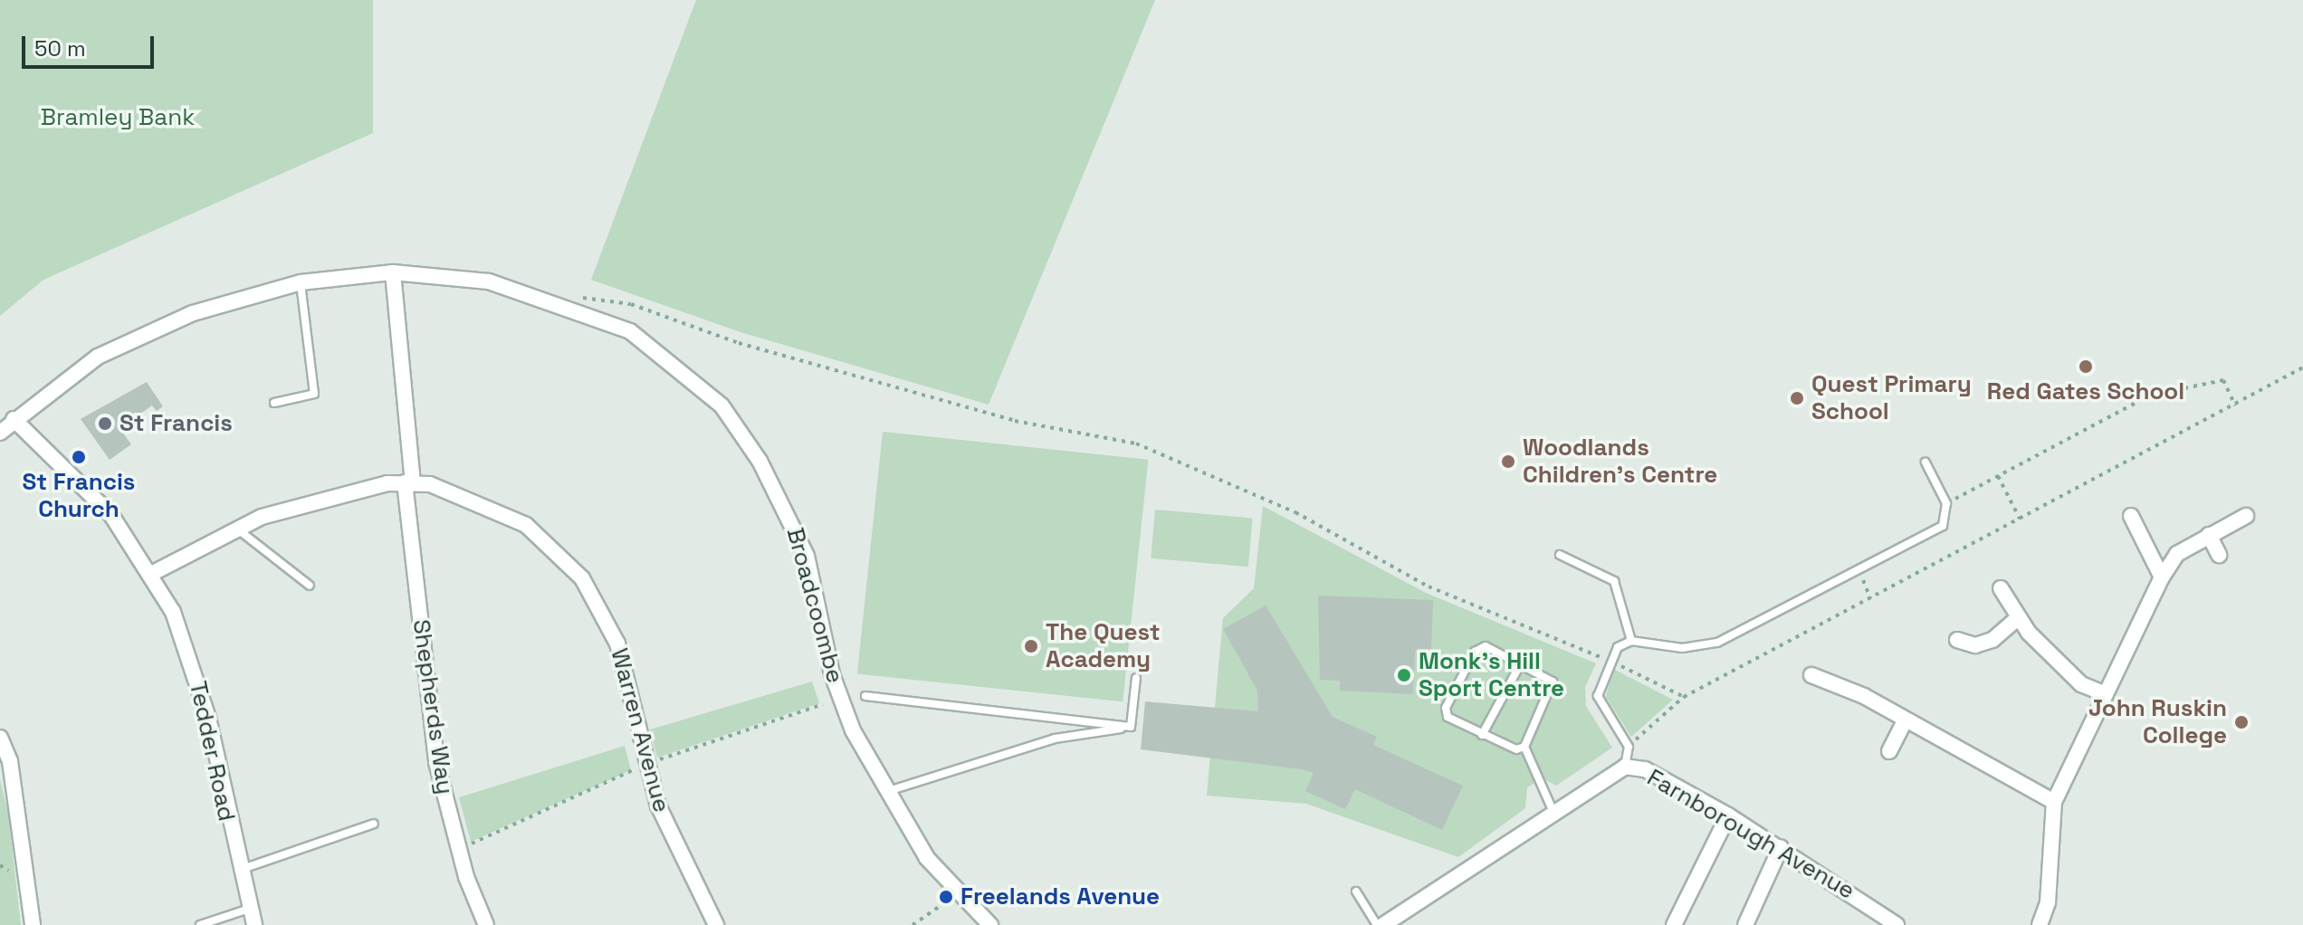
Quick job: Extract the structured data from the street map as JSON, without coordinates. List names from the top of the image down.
{
  "streets": {
    "street": [
      "Broadcoombe",
      "Shepherds Way",
      "Warren Avenue",
      "Tedder Road",
      "Farnborough Avenue"
    ]
  },
  "crossings": [
    ["Broadcoombe", "Shepherds Way"],
    ["Broadcoombe", "Tedder Road"],
    ["Shepherds Way", "Warren Avenue"],
    ["Warren Avenue", "Tedder Road"]
  ],
  "parks": ["Bramley Bank"],
  "places": [
    "Red Gates School",
    "Quest Primary School",
    "St Francis",
    "St Francis Church",
    "Woodlands Children's Centre",
    "The Quest Academy",
    "Monk's Hill Sport Centre",
    "John Ruskin College",
    "Freelands Avenue"
  ],
  "scale_bar": "50 m"
}
